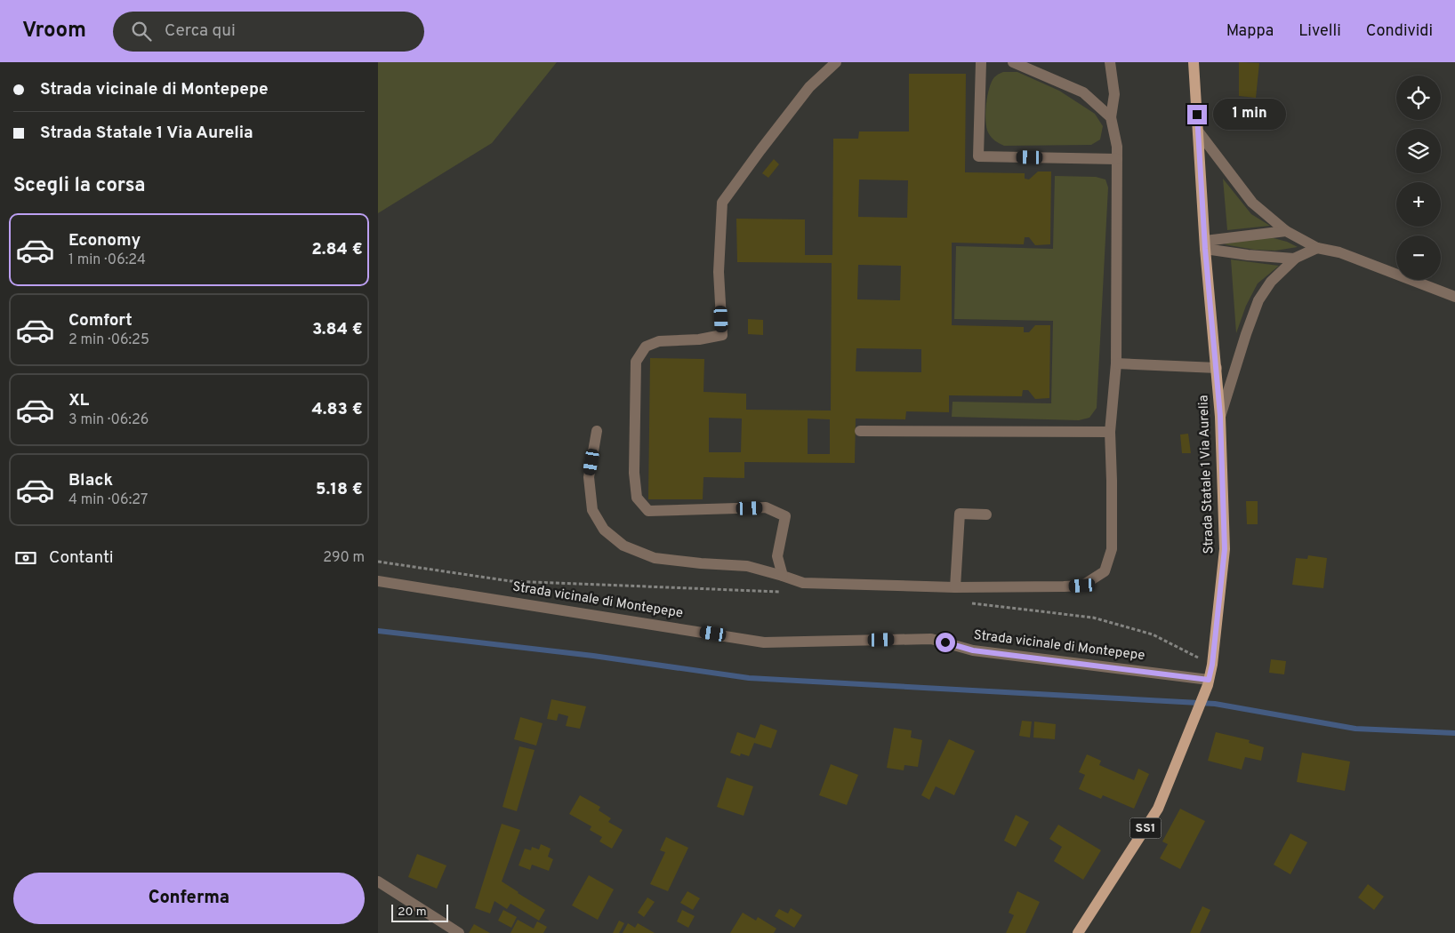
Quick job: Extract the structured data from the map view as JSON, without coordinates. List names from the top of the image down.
{
  "streets": {
    "main road": ["Strada Statale 1 Via Aurelia", "SS1"],
    "street": ["Strada vicinale di Montepepe"]
  },
  "crossings": [
    ["Strada Statale 1 Via Aurelia", "Strada vicinale di Montepepe"]
  ],
  "scale_bar": "20 m",
  "page": {
    "header": "Vroom",
    "search": "Cerca qui",
    "nav": ["Mappa", "Livelli", "Condividi"],
    "banner": ["Strada vicinale di Montepepe", "Strada Statale 1 Via Aurelia"],
    "map_buttons": ["+", "−"],
    "bubble": "1 min",
    "heading": "Scegli la corsa",
    "list": [
      {
        "name": "Economy",
        "note": "1 min · 06:24",
        "value": "2.84 €"
      },
      {
        "name": "Comfort",
        "note": "2 min · 06:25",
        "value": "3.84 €"
      },
      {
        "name": "XL",
        "note": "3 min · 06:26",
        "value": "4.83 €"
      },
      {
        "name": "Black",
        "note": "4 min · 06:27",
        "value": "5.18 €"
      }
    ],
    "pay": ["Contanti", "290 m"],
    "buttons": "Conferma",
    "scale": "20 m"
  }
}
